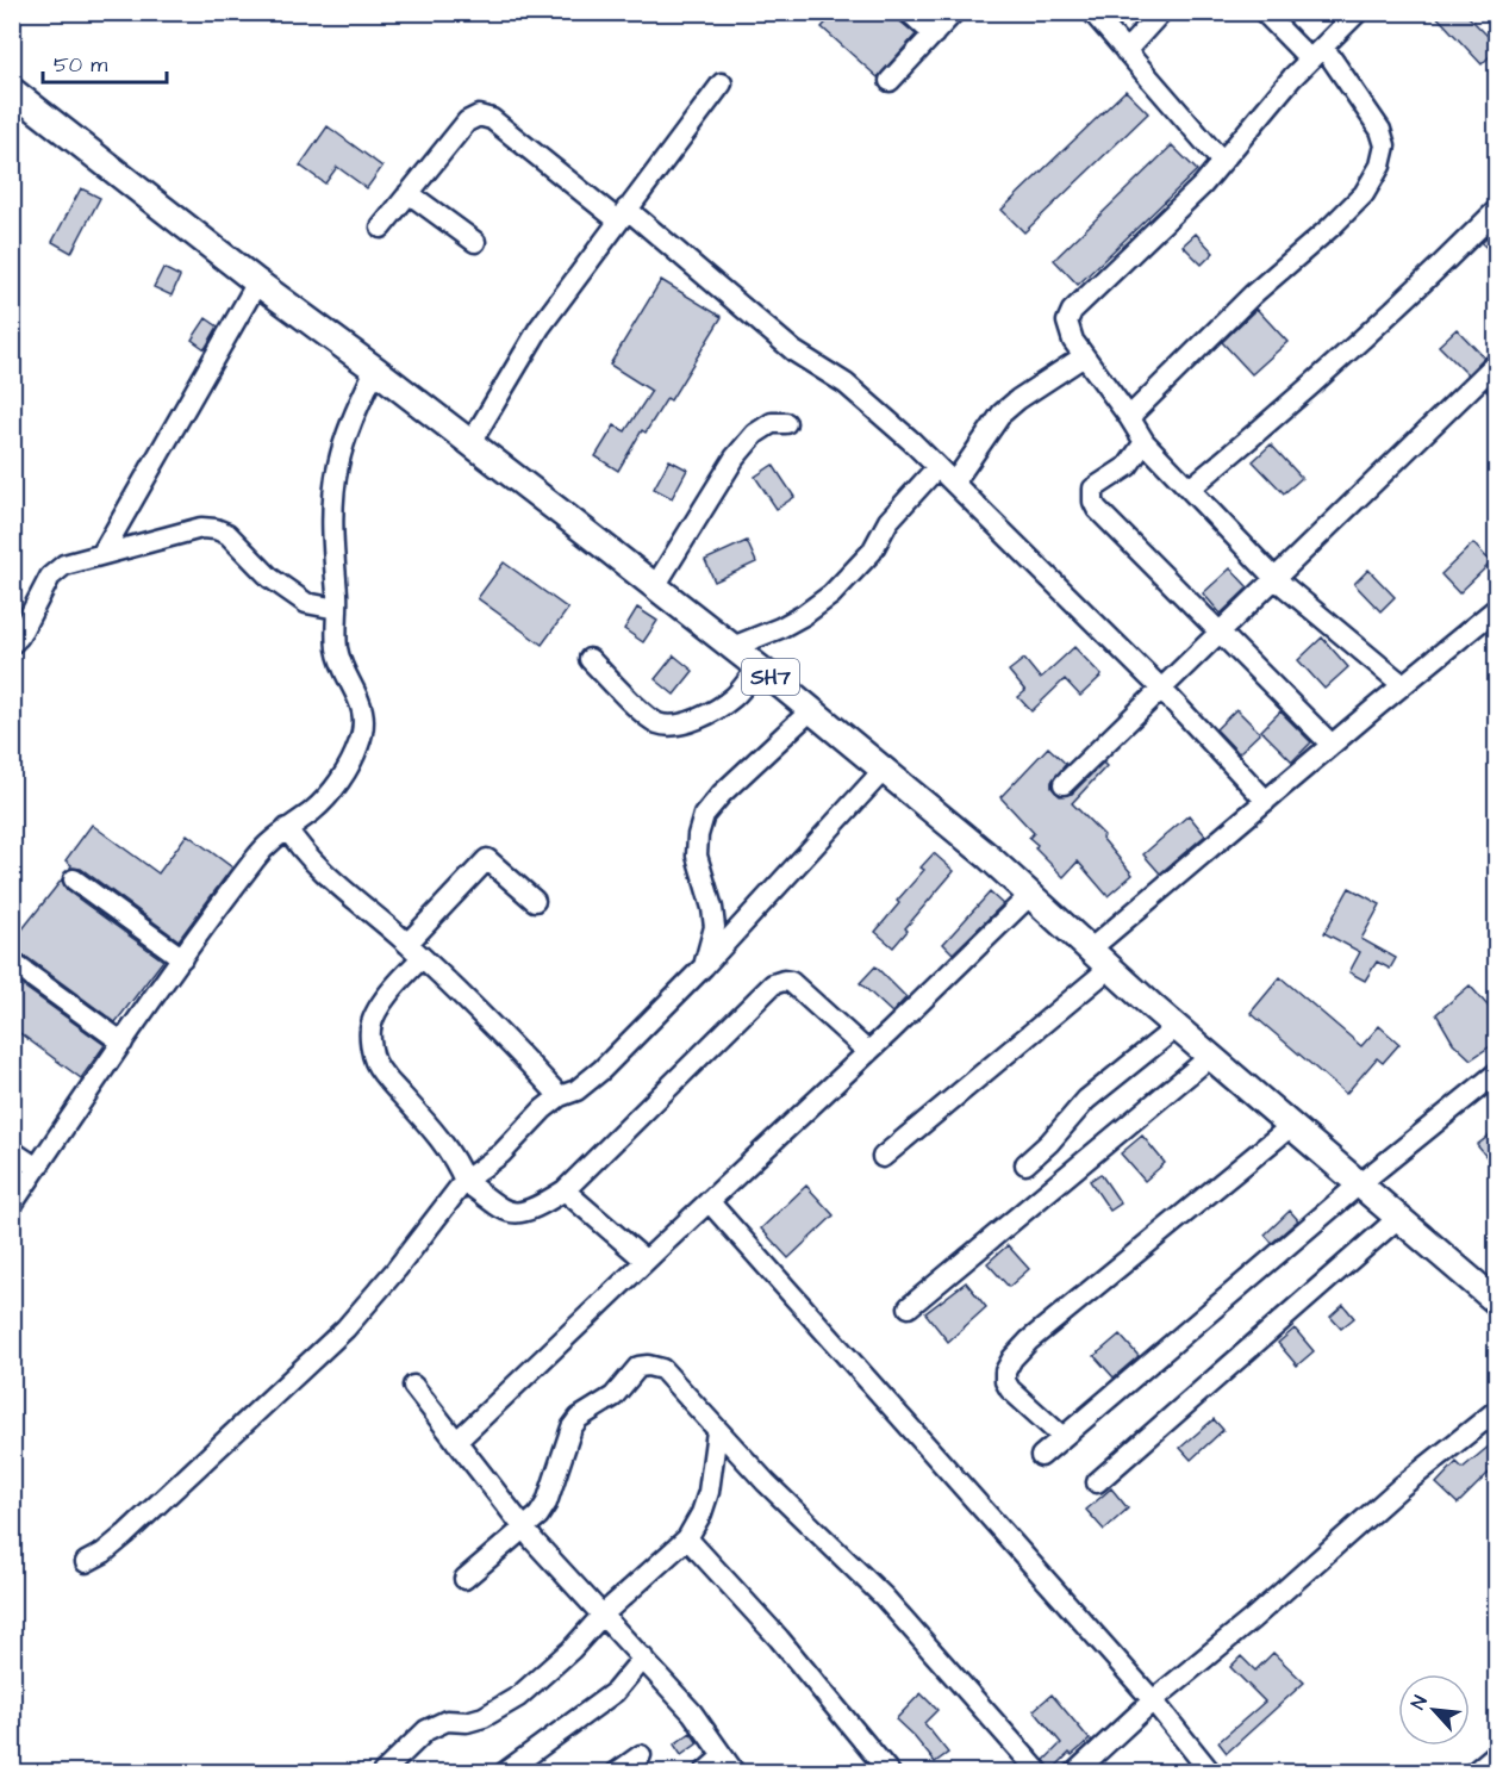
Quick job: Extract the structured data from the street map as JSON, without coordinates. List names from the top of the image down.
{
  "streets": {
    "main road": ["SH7"]
  },
  "scale_bar": "50 m",
  "north": "top left"
}
